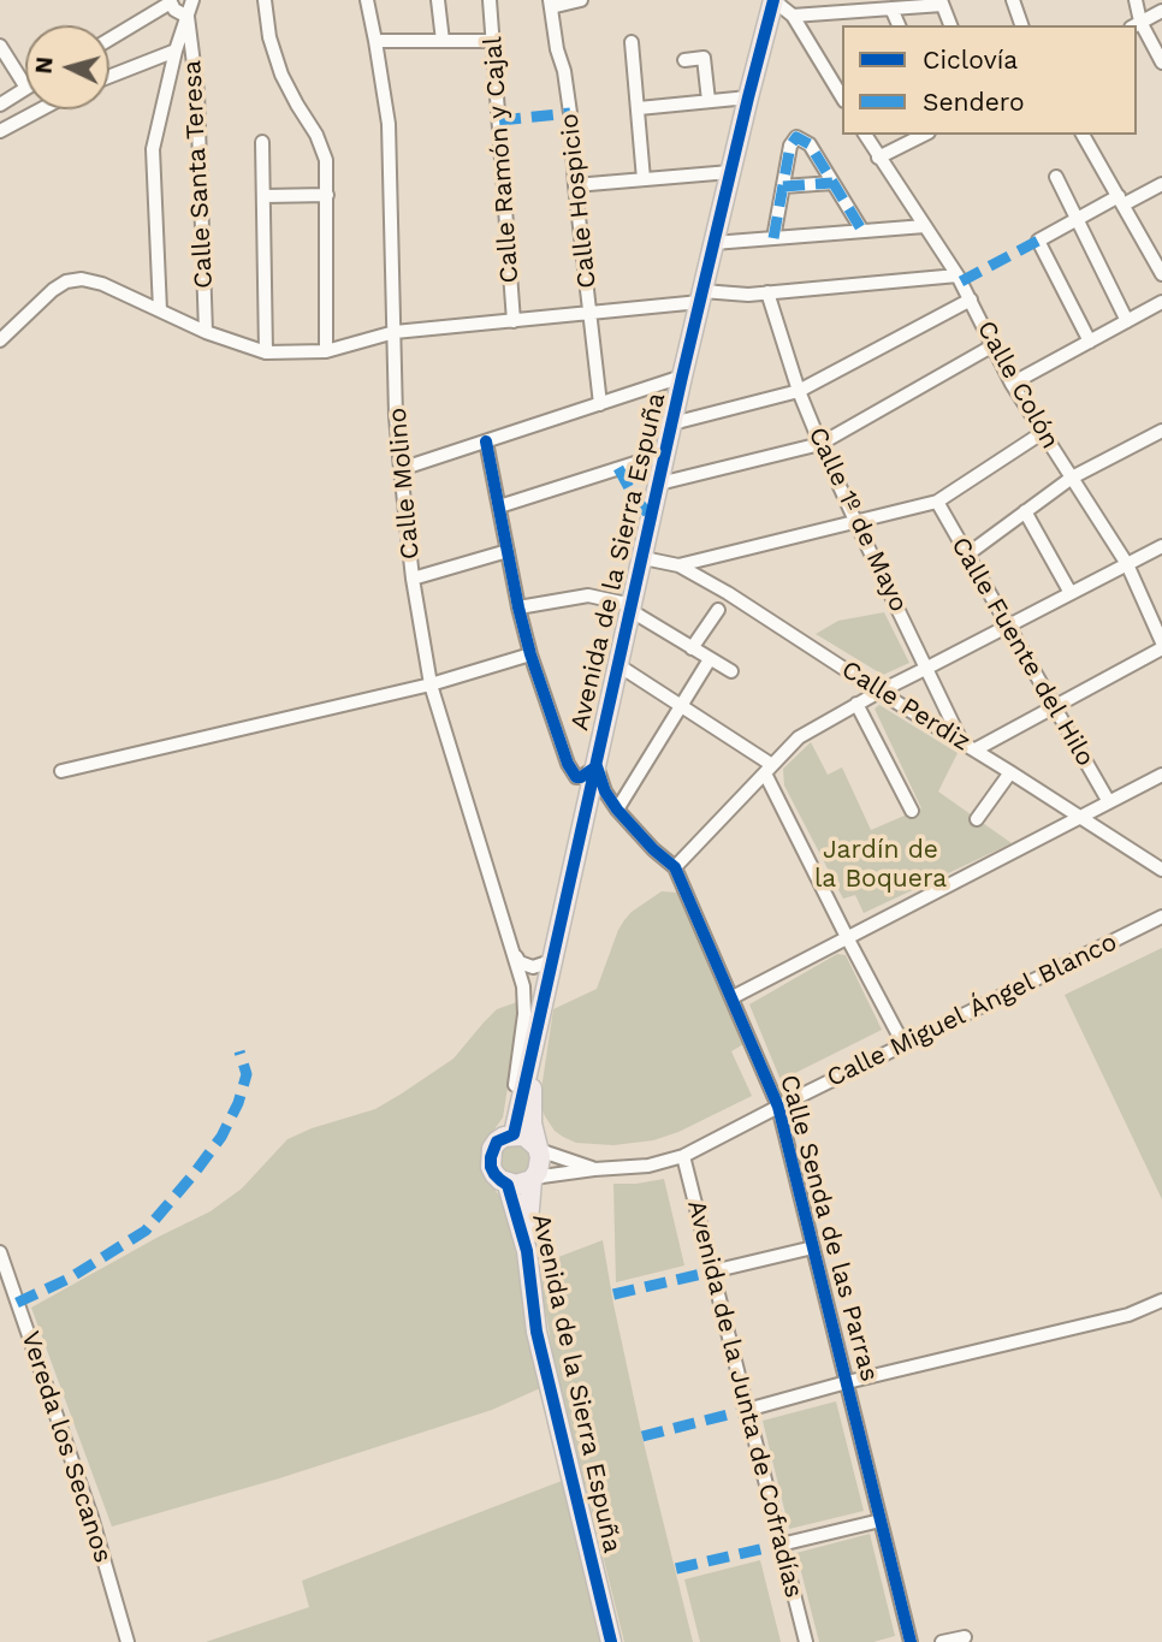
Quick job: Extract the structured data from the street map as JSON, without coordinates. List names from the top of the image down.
{
  "streets": {
    "main road": ["Avenida de la Sierra Espuña"],
    "street": [
      "Calle Ramón y Cajal",
      "Calle Santa Teresa",
      "Calle Hospicio",
      "Calle Colón",
      "Calle Molino",
      "Calle 1º de Mayo",
      "Calle Fuente del Hilo",
      "Calle Perdiz",
      "Calle Miguel Ángel Blanco",
      "Calle Senda de las Parras",
      "Avenida de la Junta de Cofradías",
      "Vereda los Secanos"
    ]
  },
  "crossings": [
    ["Calle Molino", "Avenida de la Sierra Espuña"],
    ["Calle Molino", "Calle Miguel Ángel Blanco"],
    ["Calle 1º de Mayo", "Calle Perdiz"],
    ["Avenida de la Sierra Espuña", "Calle Perdiz"],
    ["Avenida de la Sierra Espuña", "Calle Miguel Ángel Blanco"],
    ["Avenida de la Sierra Espuña", "Calle Senda de las Parras"],
    ["Calle Miguel Ángel Blanco", "Calle Senda de las Parras"],
    ["Calle Miguel Ángel Blanco", "Avenida de la Junta de Cofradías"]
  ],
  "parks": ["Jardín de la Boquera"],
  "legend": ["Ciclovía", "Sendero"],
  "north": "left"
}
